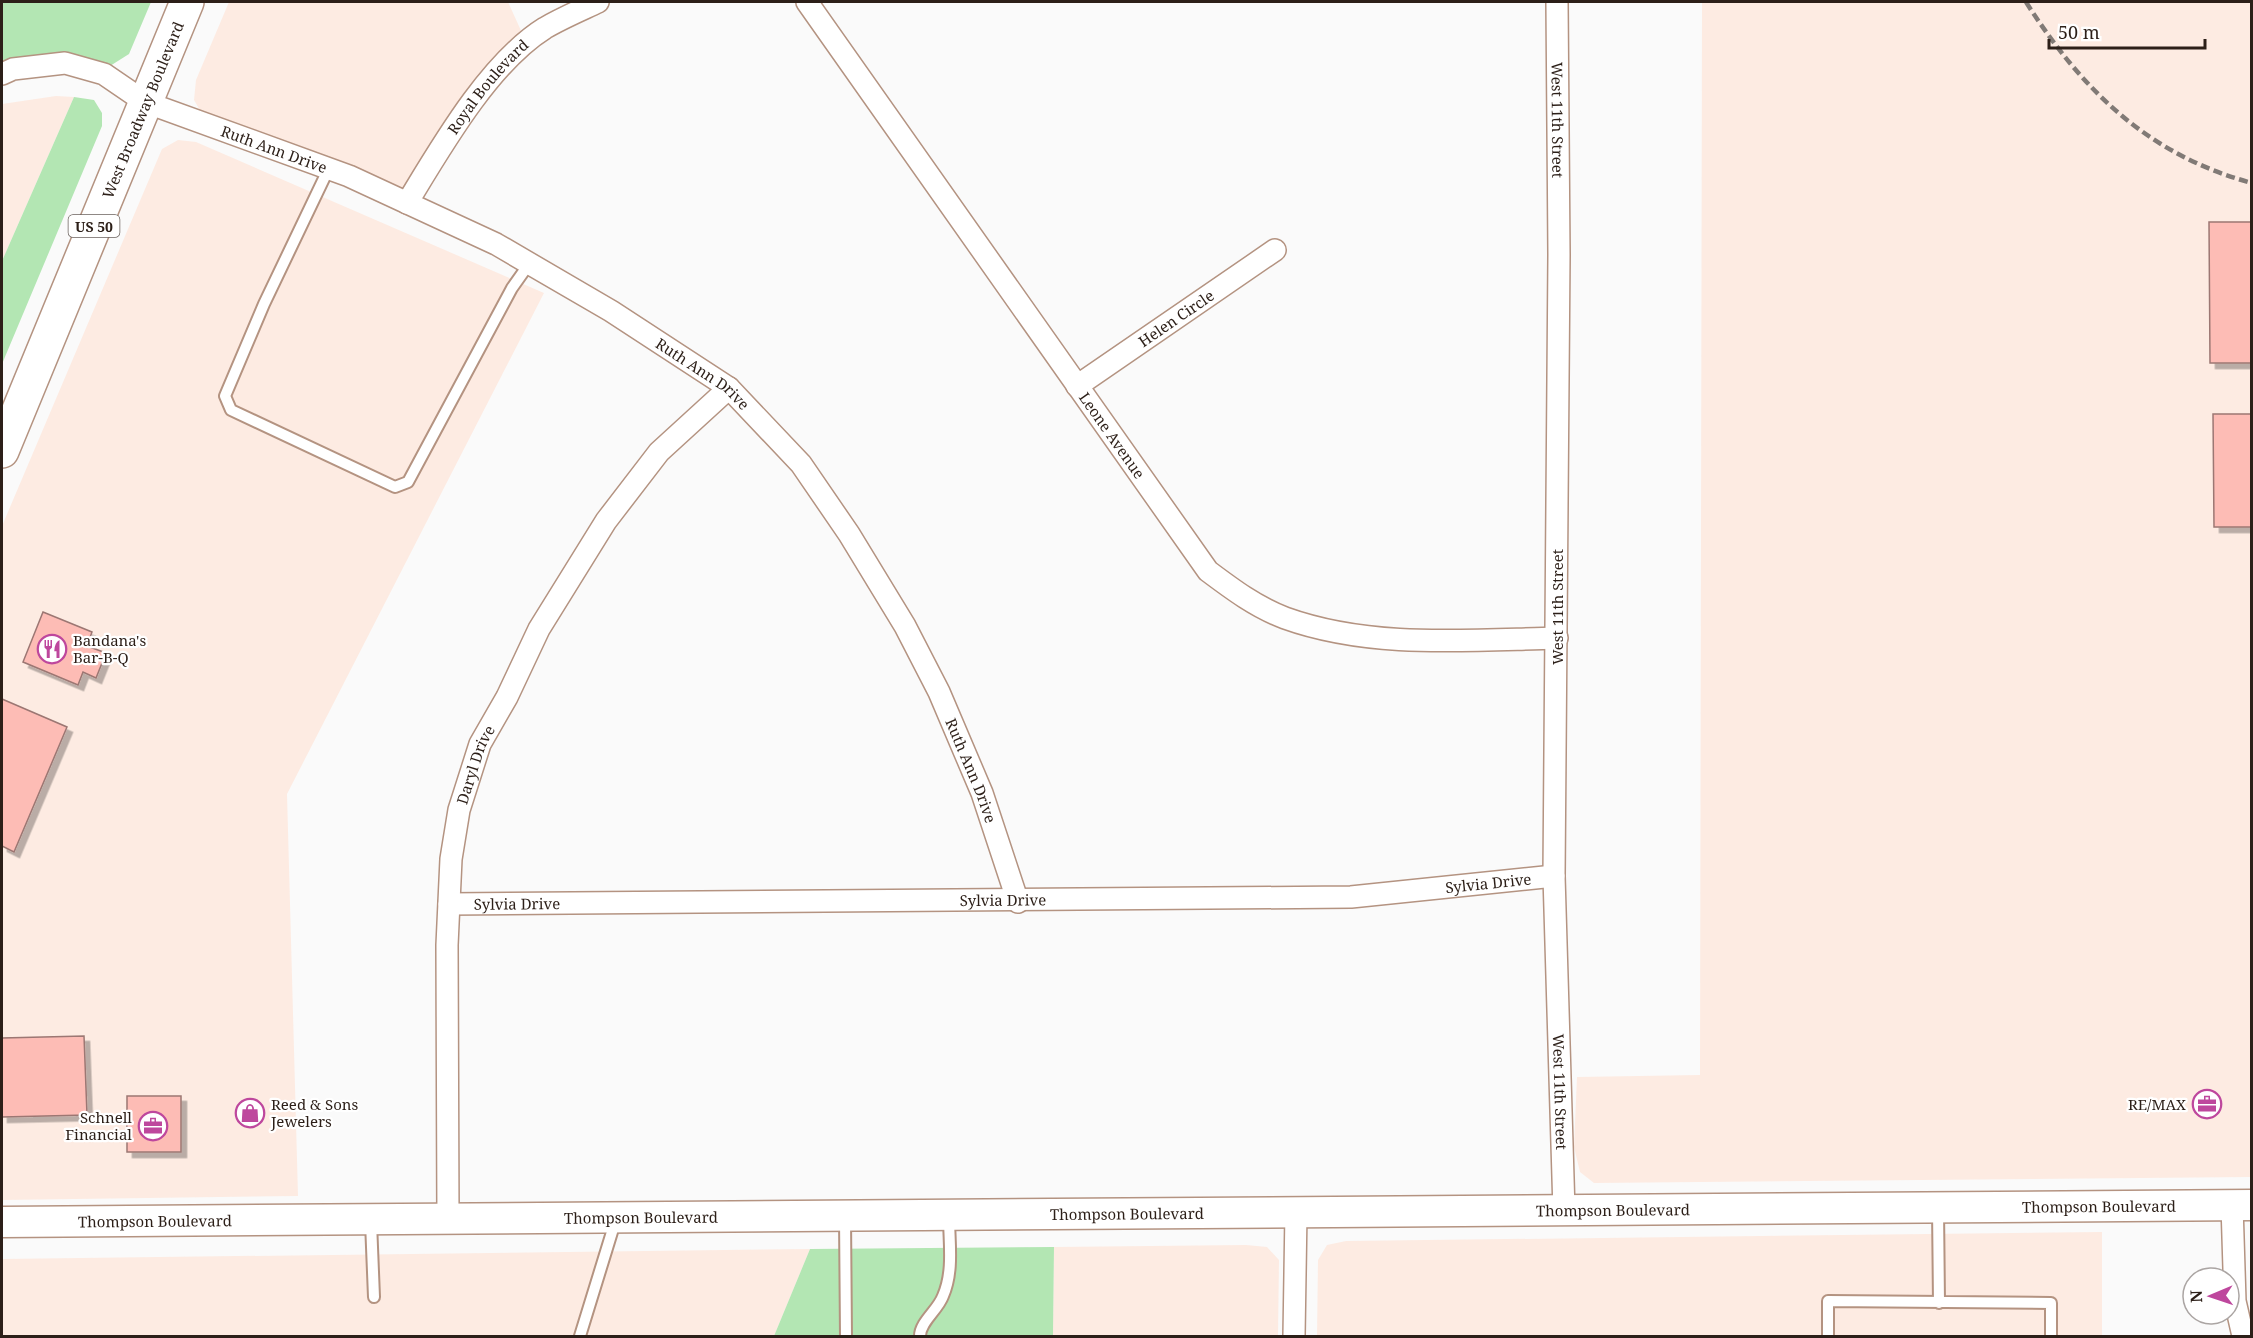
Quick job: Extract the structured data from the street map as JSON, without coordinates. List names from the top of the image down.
{
  "streets": {
    "highway": ["West Broadway Boulevard", "US 50"],
    "main road": ["Thompson Boulevard"],
    "street": [
      "Royal Boulevard",
      "West 11th Street",
      "Ruth Ann Drive",
      "Helen Circle",
      "Leone Avenue",
      "Daryl Drive",
      "Sylvia Drive"
    ]
  },
  "crossings": [
    ["Royal Boulevard", "Ruth Ann Drive"],
    ["West Broadway Boulevard", "Ruth Ann Drive"],
    ["West 11th Street", "Leone Avenue"],
    ["West 11th Street", "Sylvia Drive"],
    ["West 11th Street", "Thompson Boulevard"],
    ["Ruth Ann Drive", "Daryl Drive"],
    ["Ruth Ann Drive", "Sylvia Drive"],
    ["Helen Circle", "Leone Avenue"],
    ["Daryl Drive", "Sylvia Drive"],
    ["Daryl Drive", "Thompson Boulevard"]
  ],
  "places": {
    "restaurant": ["Bandana's Bar-B-Q"],
    "office": ["RE/MAX", "Schnell Financial"],
    "shop": ["Reed & Sons Jewelers"]
  },
  "scale_bar": "50 m",
  "north": "left"
}
